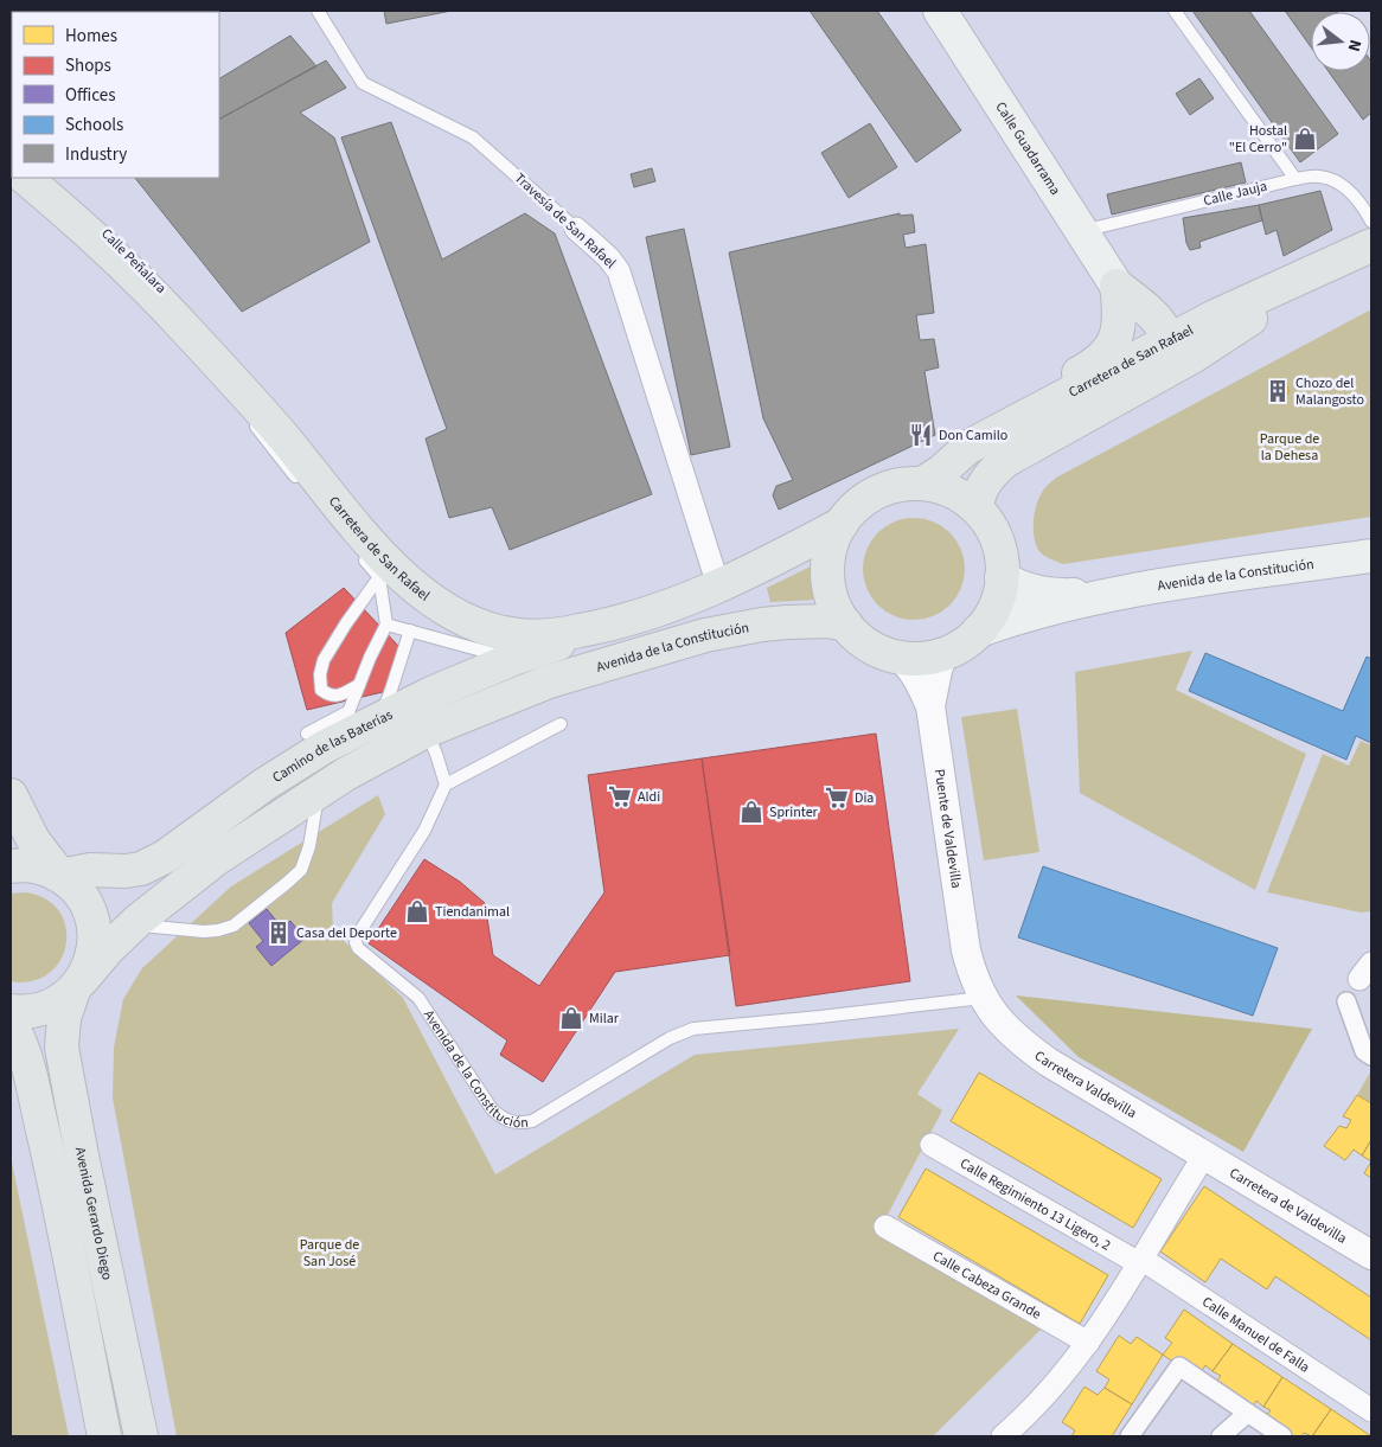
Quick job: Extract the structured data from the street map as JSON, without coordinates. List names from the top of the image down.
{
  "streets": {
    "main road": [
      "Calle Guadarrama",
      "Carretera de San Rafael",
      "Avenida de la Constitución",
      "Camino de las Baterías",
      "Avenida Gerardo Diego"
    ],
    "street": [
      "Travesía de San Rafael",
      "Calle Peñalara",
      "Puente de Valdevilla",
      "Carretera Valdevilla",
      "Calle Regimiento 13 Ligero, 2",
      "Carretera de Valdevilla",
      "Calle Cabeza Grande",
      "Calle Manuel de Falla"
    ],
    "lane": ["Calle Jauja"]
  },
  "crossings": [
    ["Calle Guadarrama", "Calle Jauja"],
    ["Travesía de San Rafael", "Carretera de San Rafael"],
    ["Calle Peñalara", "Carretera de San Rafael"],
    ["Carretera de San Rafael", "Avenida de la Constitución"],
    ["Carretera de San Rafael", "Camino de las Baterías"],
    ["Avenida de la Constitución", "Camino de las Baterías"],
    ["Avenida de la Constitución", "Carretera Valdevilla"],
    ["Camino de las Baterías", "Avenida Gerardo Diego"],
    ["Puente de Valdevilla", "Carretera Valdevilla"],
    ["Carretera Valdevilla", "Carretera de Valdevilla"],
    ["Calle Regimiento 13 Ligero, 2", "Calle Manuel de Falla"]
  ],
  "parks": ["Parque de la Dehesa", "Parque de San José"],
  "places": {
    "shop": [
      "Hostal \"El Cerro\"",
      "Sprinter",
      "Tiendanimal",
      "Milar"
    ],
    "building": ["Chozo del Malangosto", "Casa del Deporte"],
    "restaurant": ["Don Camilo"],
    "supermarket": ["Aldi", "Dia"]
  },
  "legend": [
    "Homes",
    "Shops",
    "Offices",
    "Schools",
    "Industry"
  ],
  "north": "right"
}
